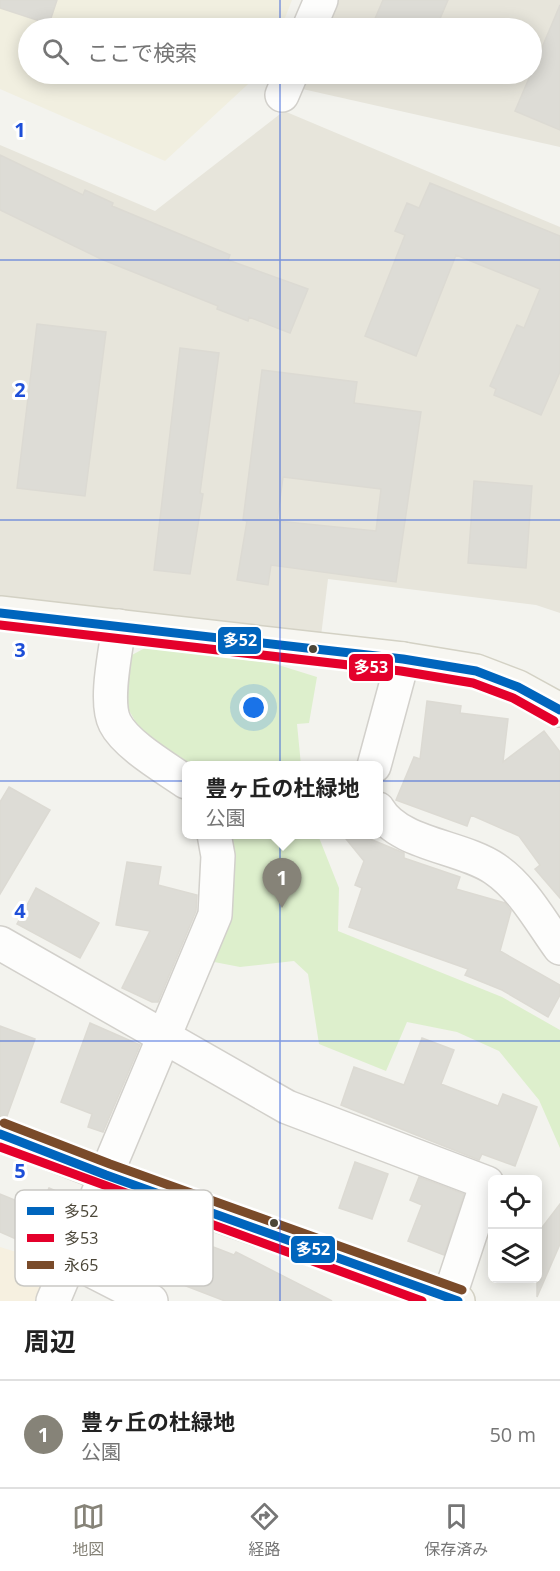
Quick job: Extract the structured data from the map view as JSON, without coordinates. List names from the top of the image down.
{
  "lines": ["transit line 多52", "transit line 多53", "transit line 永65"],
  "legend": ["多52", "多53", "永65"],
  "page": {
    "search": "ここで検索",
    "popup": ["豊ヶ丘の杜緑地", "公園"],
    "pins": "1",
    "heading": "周辺",
    "list": [
      {
        "mark": "1",
        "name": "豊ヶ丘の杜緑地",
        "note": "公園",
        "value": "50 m"
      }
    ],
    "nav": ["地図", "経路", "保存済み"]
  },
  "grid": {
    "rows": [
      "1",
      "2",
      "3",
      "4",
      "5"
    ]
  }
}
